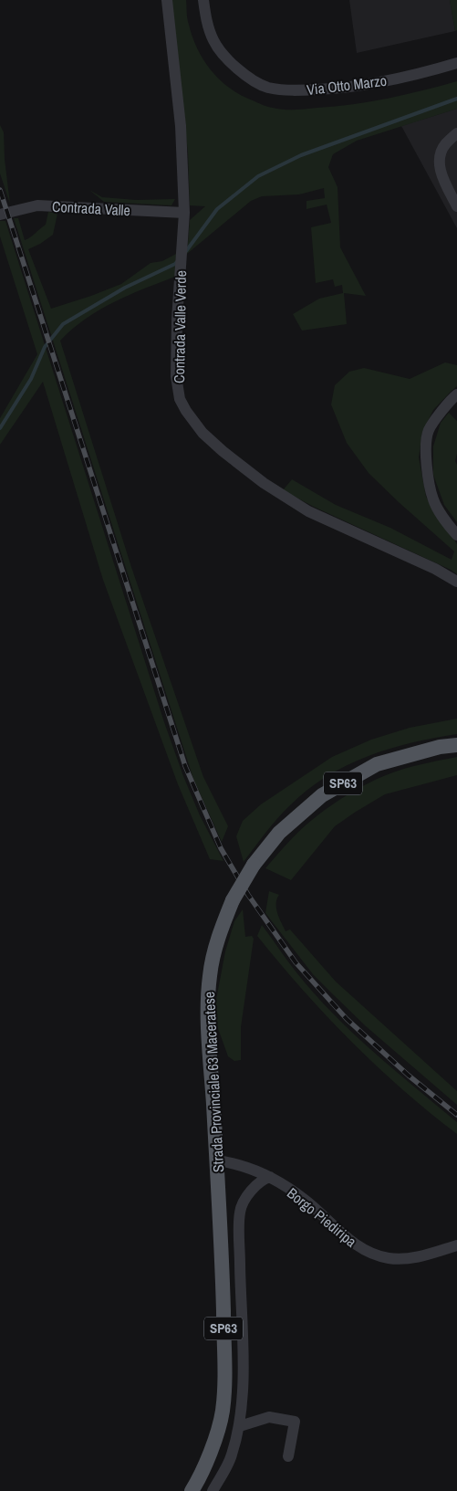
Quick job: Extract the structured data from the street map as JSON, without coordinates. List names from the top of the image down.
{
  "streets": {
    "main road": ["SP63", "Strada Provinciale 63 Maceratese"],
    "street": [
      "Via Otto Marzo",
      "Contrada Valle",
      "Contrada Valle Verde",
      "Borgo Piediripa"
    ]
  },
  "crossings": [
    ["Contrada Valle", "Contrada Valle Verde"],
    ["Strada Provinciale 63 Maceratese", "Borgo Piediripa"]
  ]
}
